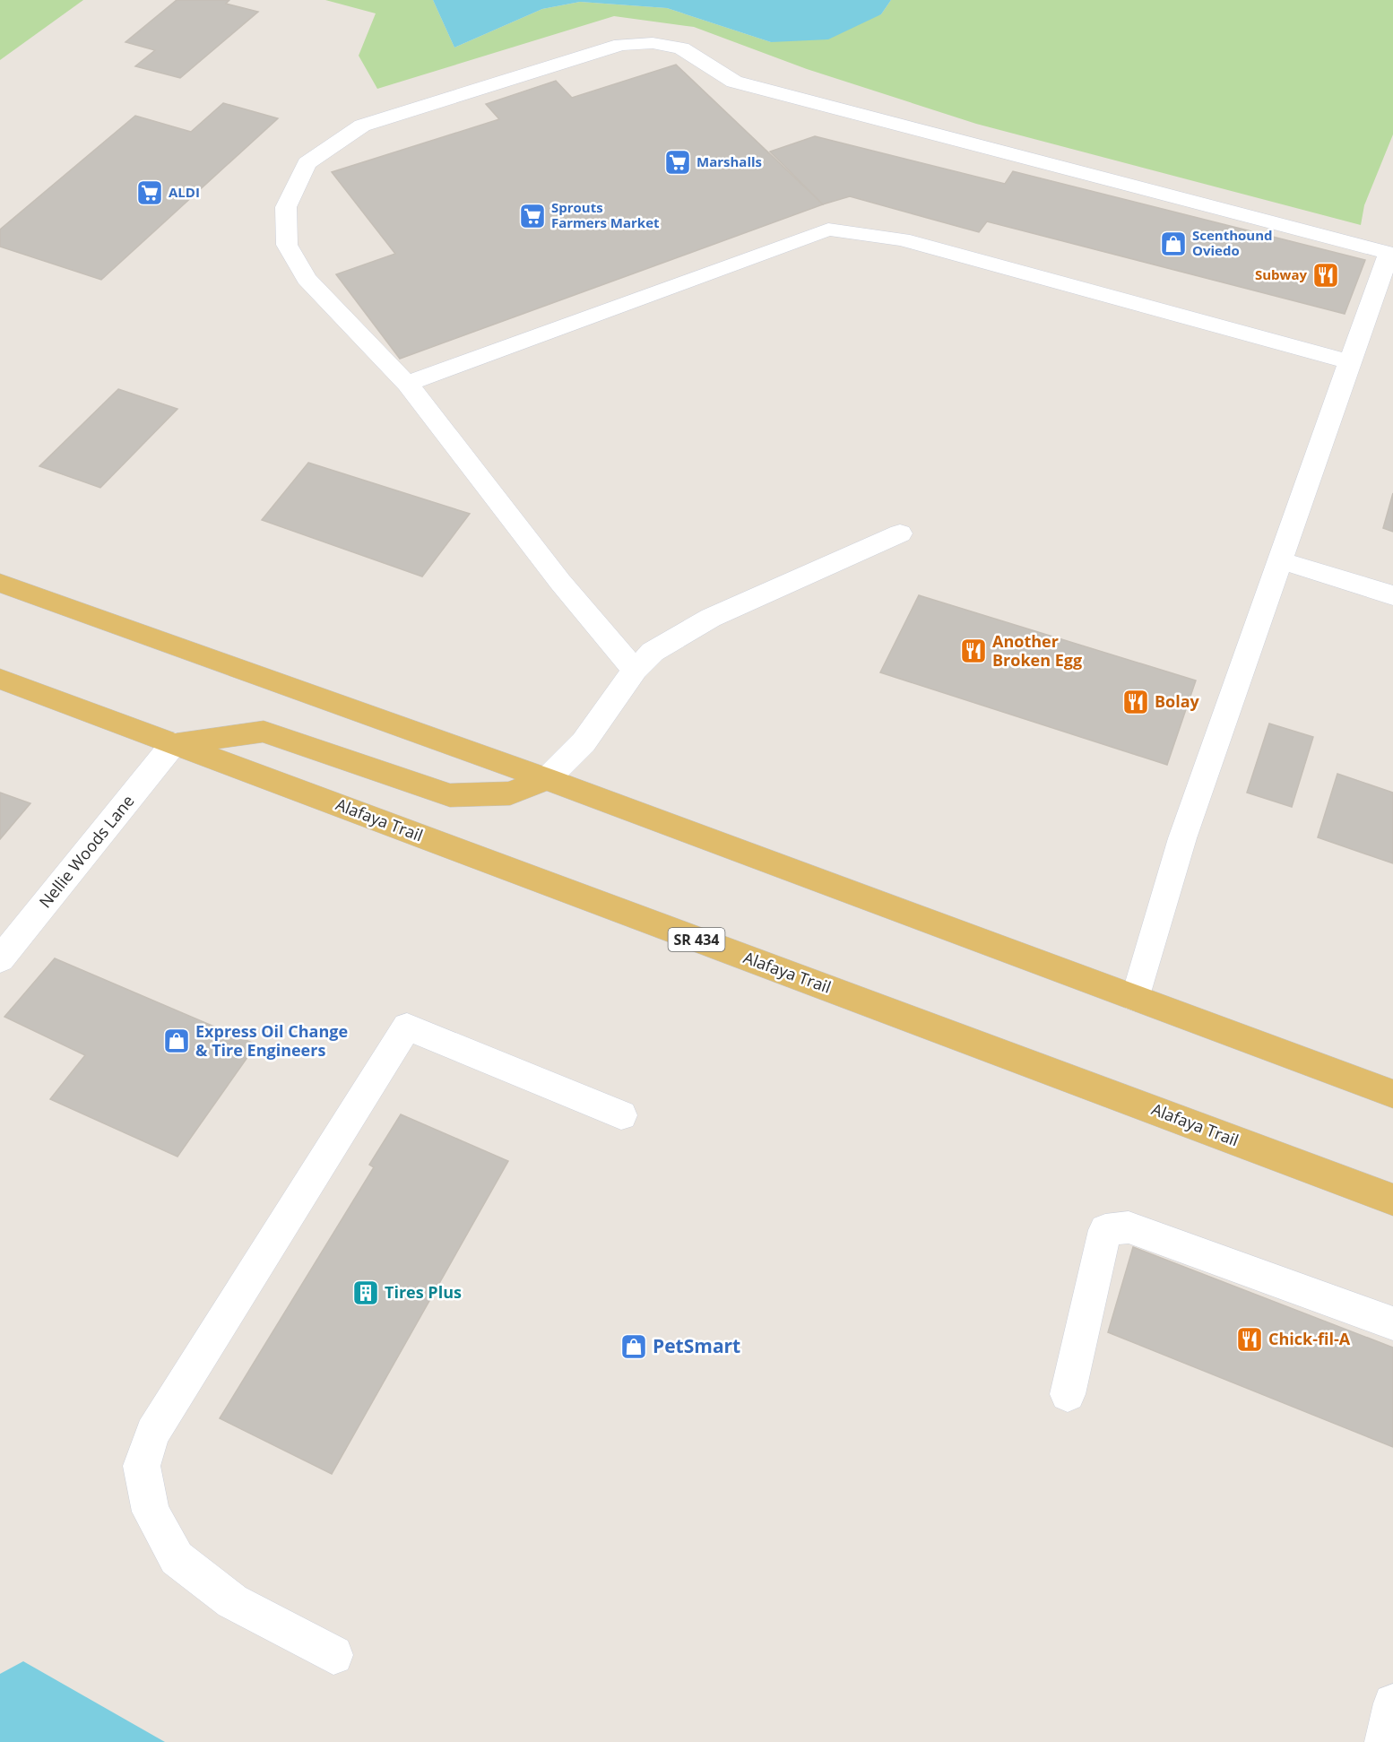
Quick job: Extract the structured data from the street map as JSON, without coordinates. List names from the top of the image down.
{
  "streets": {
    "main road": ["Alafaya Trail", "SR 434"],
    "lane": ["Nellie Woods Lane"]
  },
  "crossings": [
    ["Alafaya Trail", "Nellie Woods Lane"]
  ],
  "places": {
    "supermarket": ["Marshalls", "ALDI", "Sprouts Farmers Market"],
    "shop": ["Scenthound Oviedo", "Express Oil Change & Tire Engineers", "PetSmart"],
    "restaurant": [
      "Subway",
      "Another Broken Egg",
      "Bolay",
      "Chick-fil-A"
    ],
    "building": ["Tires Plus"]
  }
}
